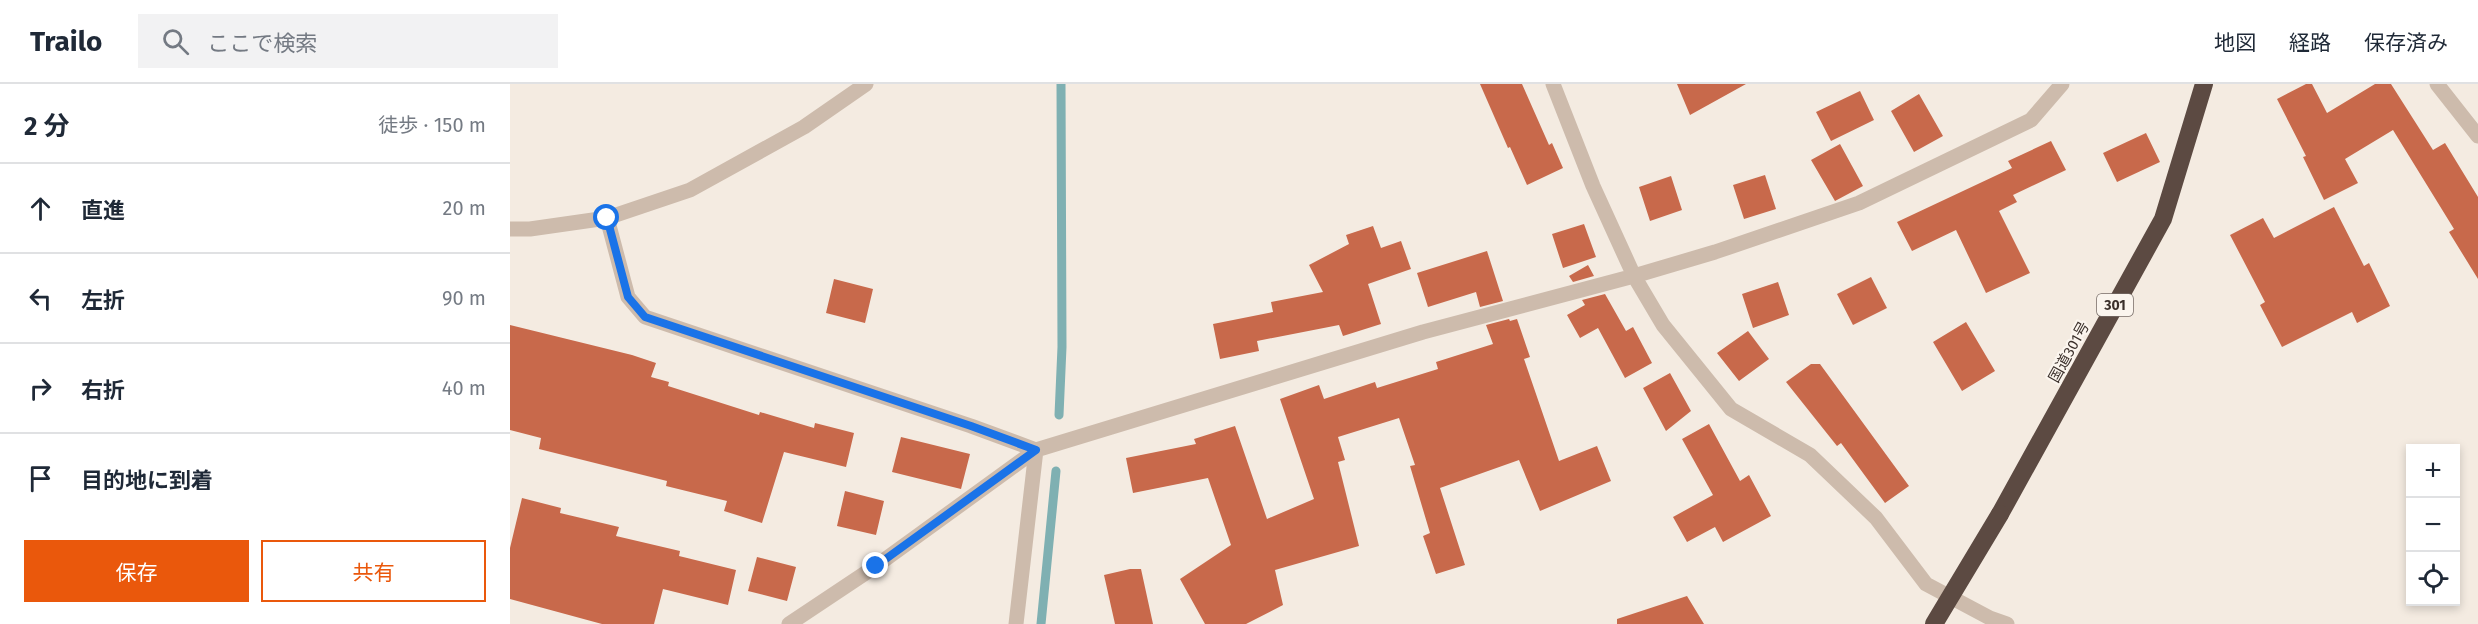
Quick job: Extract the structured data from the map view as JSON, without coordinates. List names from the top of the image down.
{
  "streets": {
    "highway": ["301", "国道301号"]
  },
  "page": {
    "header": "Trailo",
    "search": "ここで検索",
    "nav": ["地図", "経路", "保存済み"],
    "heading": ["2 分", "徒歩 · 150 m"],
    "list": [
      ["直進", "20 m"],
      ["左折", "90 m"],
      ["右折", "40 m"],
      "目的地に到着"
    ],
    "map_buttons": ["+", "−"],
    "buttons": ["保存", "共有"]
  }
}
